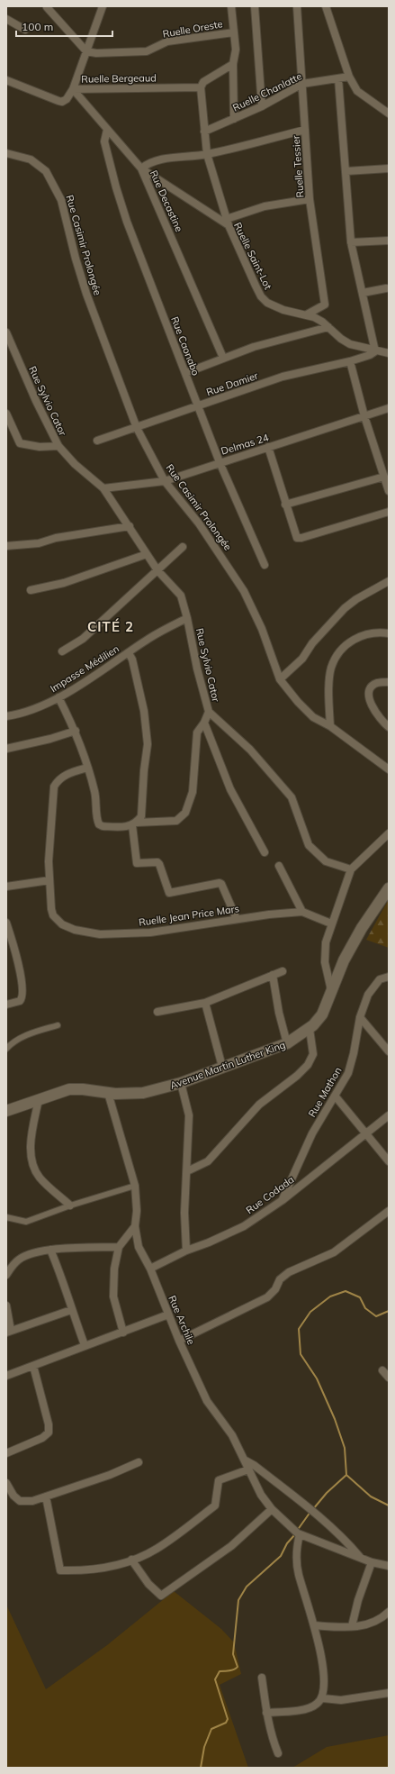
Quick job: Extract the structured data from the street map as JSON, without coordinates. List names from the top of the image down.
{
  "streets": {
    "main road": ["Avenue Martin Luther King"],
    "street": [
      "Ruelle Oreste",
      "Ruelle Bergeaud",
      "Ruelle Chanlatte",
      "Ruelle Tessier",
      "Rue Decastine",
      "Rue Casimir Prolongée",
      "Ruelle Saint-Lot",
      "Rue Caonabo",
      "Rue Damier",
      "Rue Sylvio Cator",
      "Delmas 24",
      "Impasse Médilien",
      "Ruelle Jean Price Mars",
      "Rue Mathon",
      "Rue Codada",
      "Rue Archile"
    ]
  },
  "crossings": [
    ["Ruelle Bergeaud", "Ruelle Saint-Lot"],
    ["Ruelle Chanlatte", "Ruelle Tessier"],
    ["Ruelle Tessier", "Rue Decastine"],
    ["Ruelle Tessier", "Ruelle Saint-Lot"],
    ["Rue Decastine", "Ruelle Saint-Lot"],
    ["Rue Casimir Prolongée", "Rue Damier"],
    ["Rue Casimir Prolongée", "Delmas 24"],
    ["Ruelle Saint-Lot", "Rue Caonabo"],
    ["Ruelle Saint-Lot", "Rue Damier"],
    ["Rue Caonabo", "Rue Damier"],
    ["Rue Caonabo", "Delmas 24"],
    ["Rue Sylvio Cator", "Delmas 24"],
    ["Rue Sylvio Cator", "Impasse Médilien"],
    ["Avenue Martin Luther King", "Rue Archile"],
    ["Rue Mathon", "Rue Codada"],
    ["Rue Codada", "Rue Archile"]
  ],
  "districts": ["CITÉ 2"],
  "scale_bar": "100 m"
}
